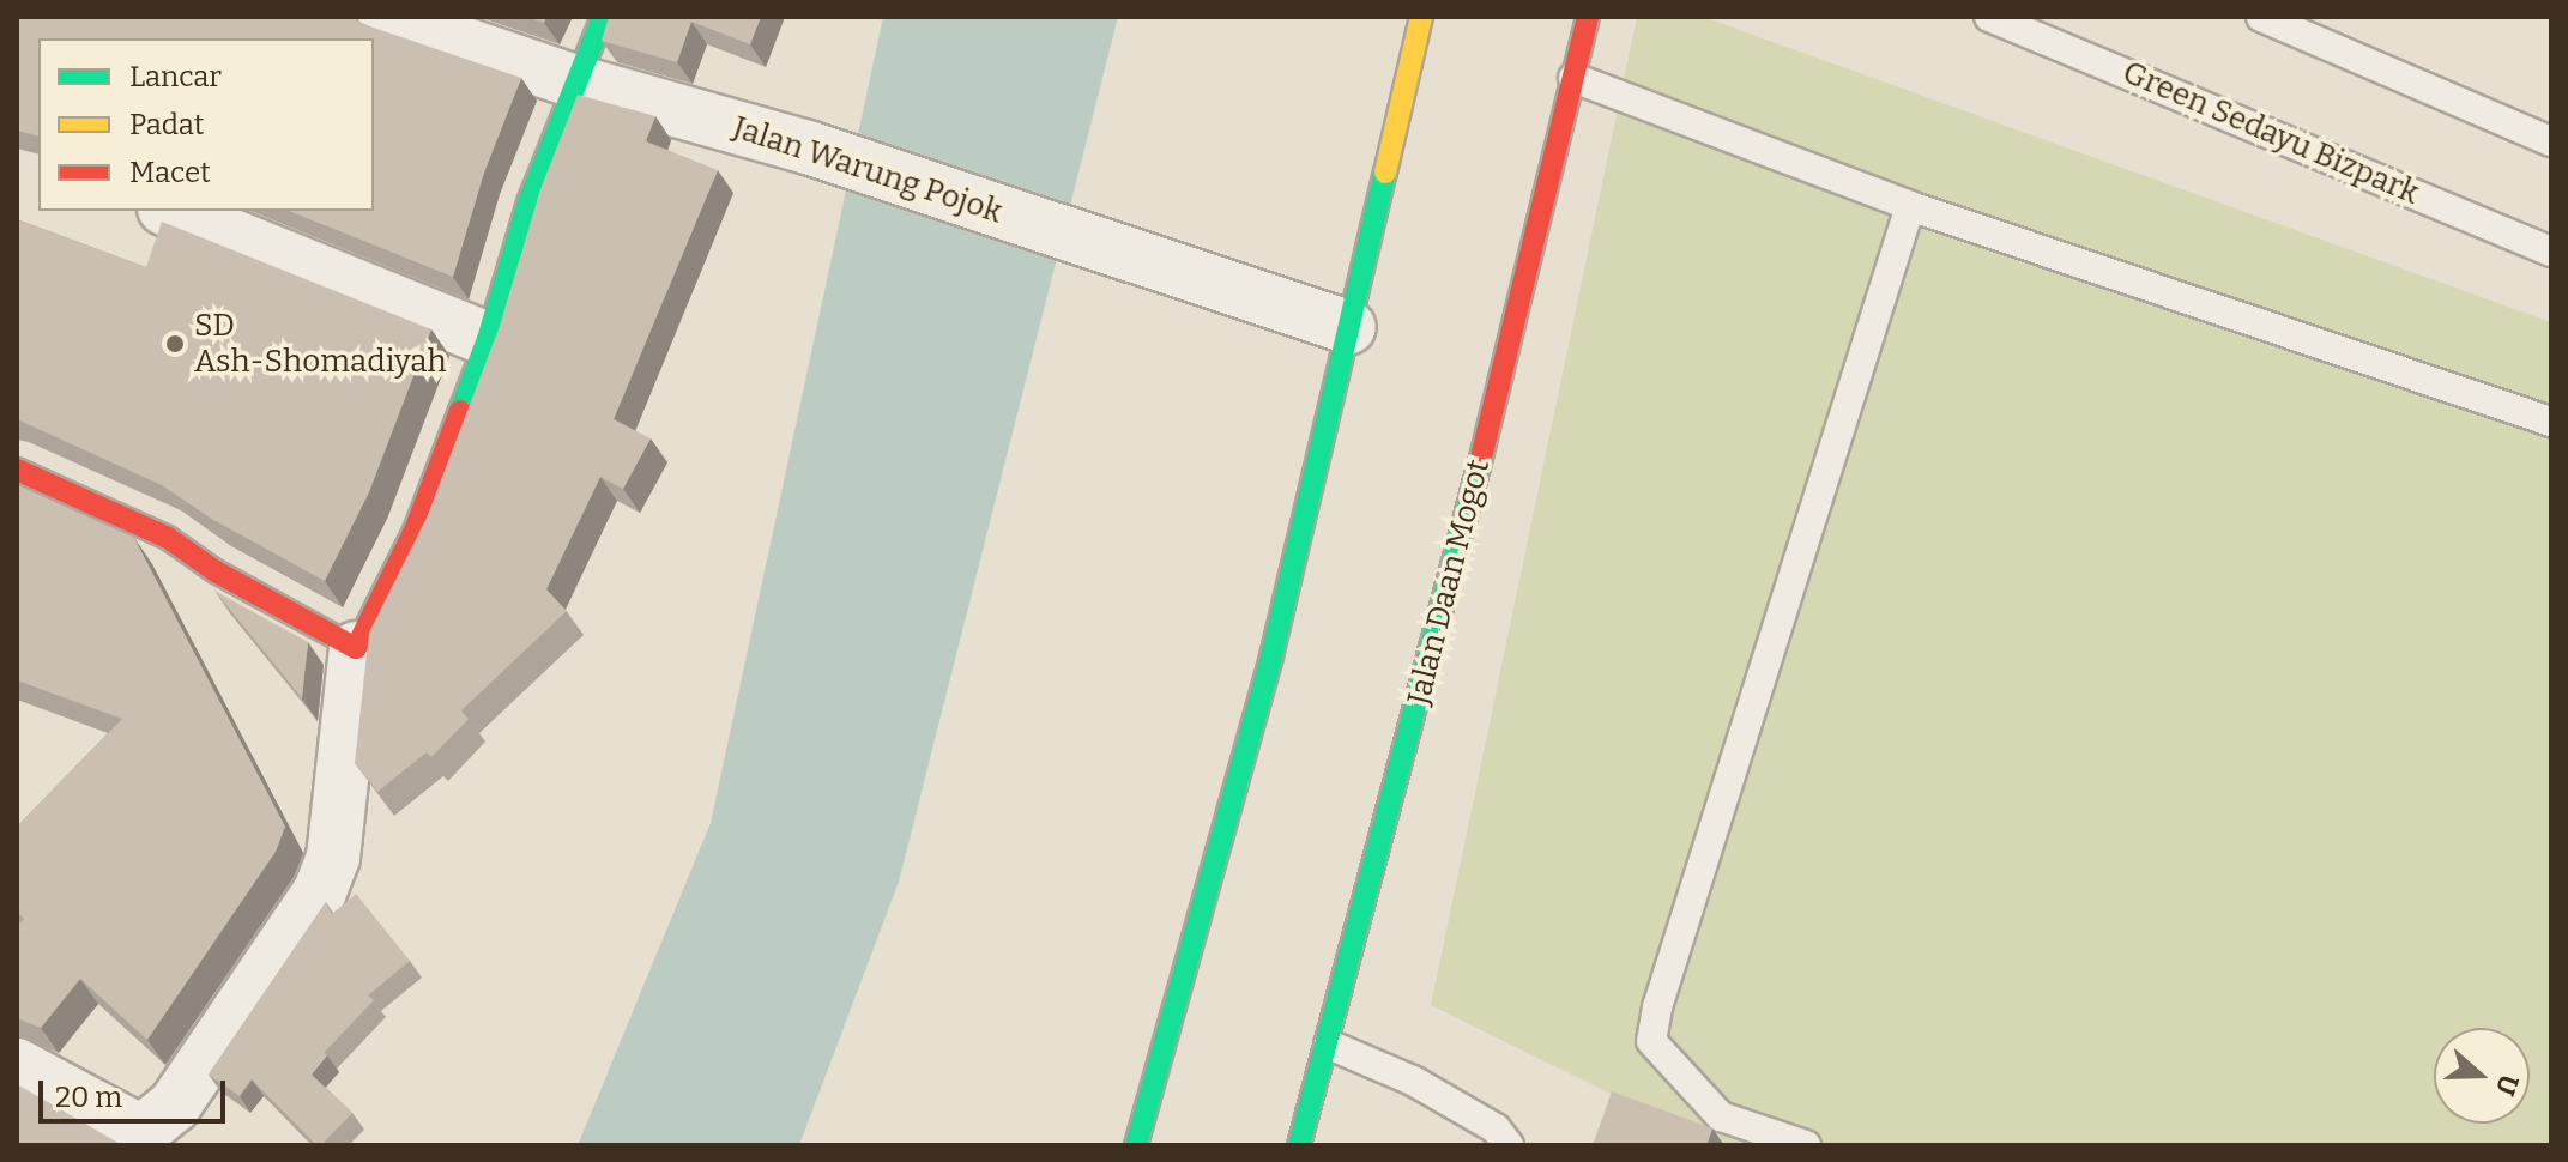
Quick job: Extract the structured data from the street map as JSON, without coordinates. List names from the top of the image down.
{
  "streets": {
    "main road": ["Jalan Daan Mogot"],
    "street": ["Jalan Warung Pojok"],
    "lane": ["Green Sedayu Bizpark"]
  },
  "places": ["SD Ash-Shomadiyah"],
  "legend": ["Lancar", "Padat", "Macet"],
  "scale_bar": "20 m",
  "north": "right"
}
